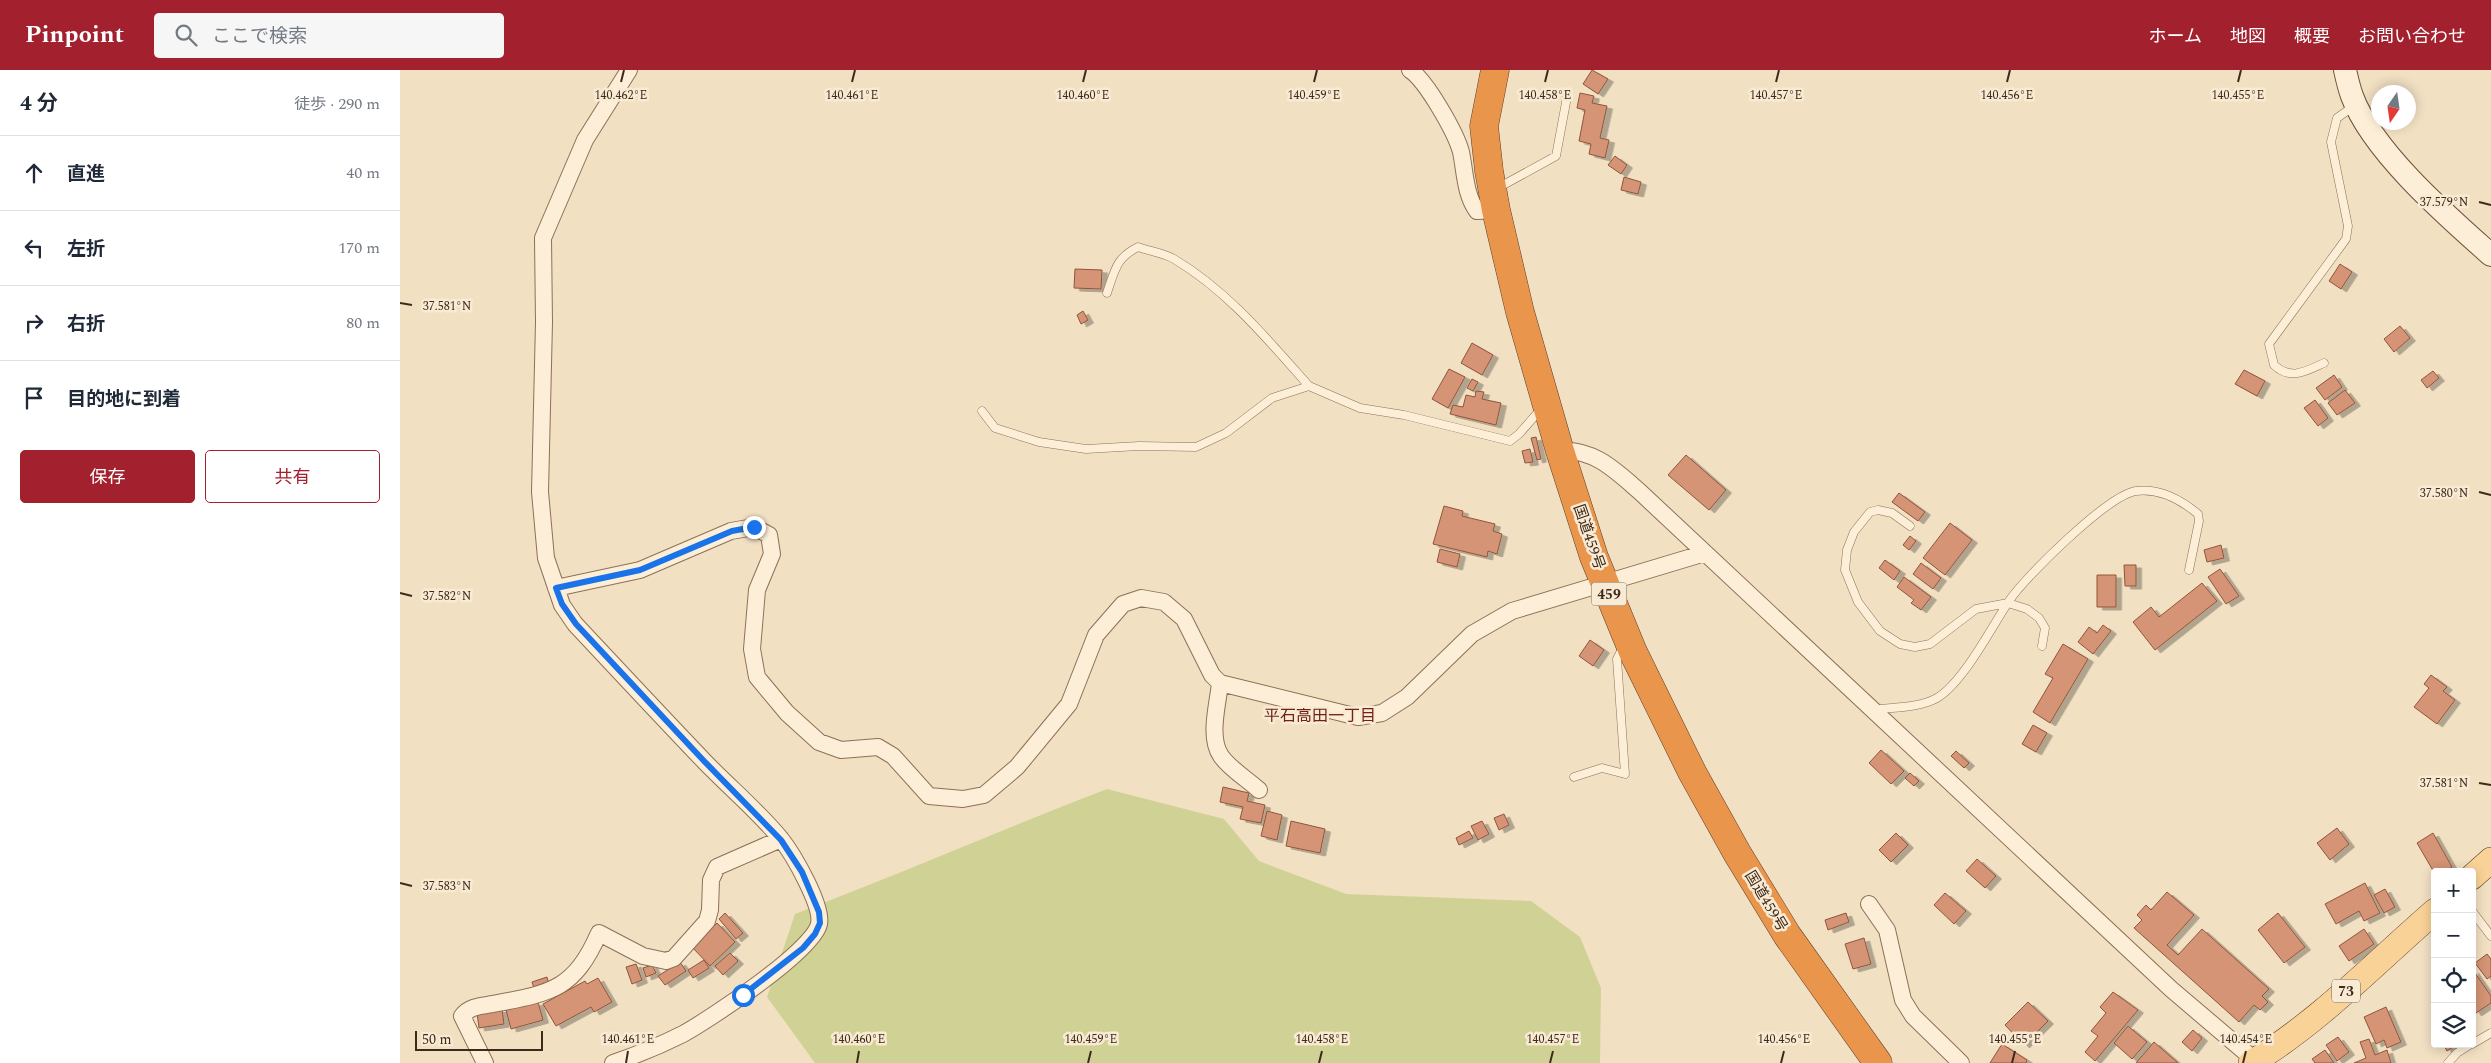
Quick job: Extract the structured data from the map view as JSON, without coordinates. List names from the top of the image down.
{
  "streets": {
    "highway": ["国道459号", "459"],
    "main road": ["73"]
  },
  "districts": ["平石高田一丁目"],
  "scale_bar": "50 m",
  "north": "bottom",
  "page": {
    "header": "Pinpoint",
    "search": "ここで検索",
    "nav": [
      "ホーム",
      "地図",
      "概要",
      "お問い合わせ"
    ],
    "heading": ["4 分", "徒歩 · 290 m"],
    "list": [
      ["直進", "40 m"],
      ["左折", "170 m"],
      ["右折", "80 m"],
      "目的地に到着"
    ],
    "buttons": ["保存", "共有"],
    "map_buttons": ["+", "−"],
    "scale": "50 m"
  },
  "coordinates": [
    "140.462°E",
    "140.461°E",
    "140.460°E",
    "140.459°E",
    "140.458°E",
    "140.457°E",
    "140.456°E",
    "140.455°E",
    "37.579°N",
    "37.581°N",
    "37.580°N",
    "37.582°N",
    "37.583°N",
    "140.454°E"
  ]
}
